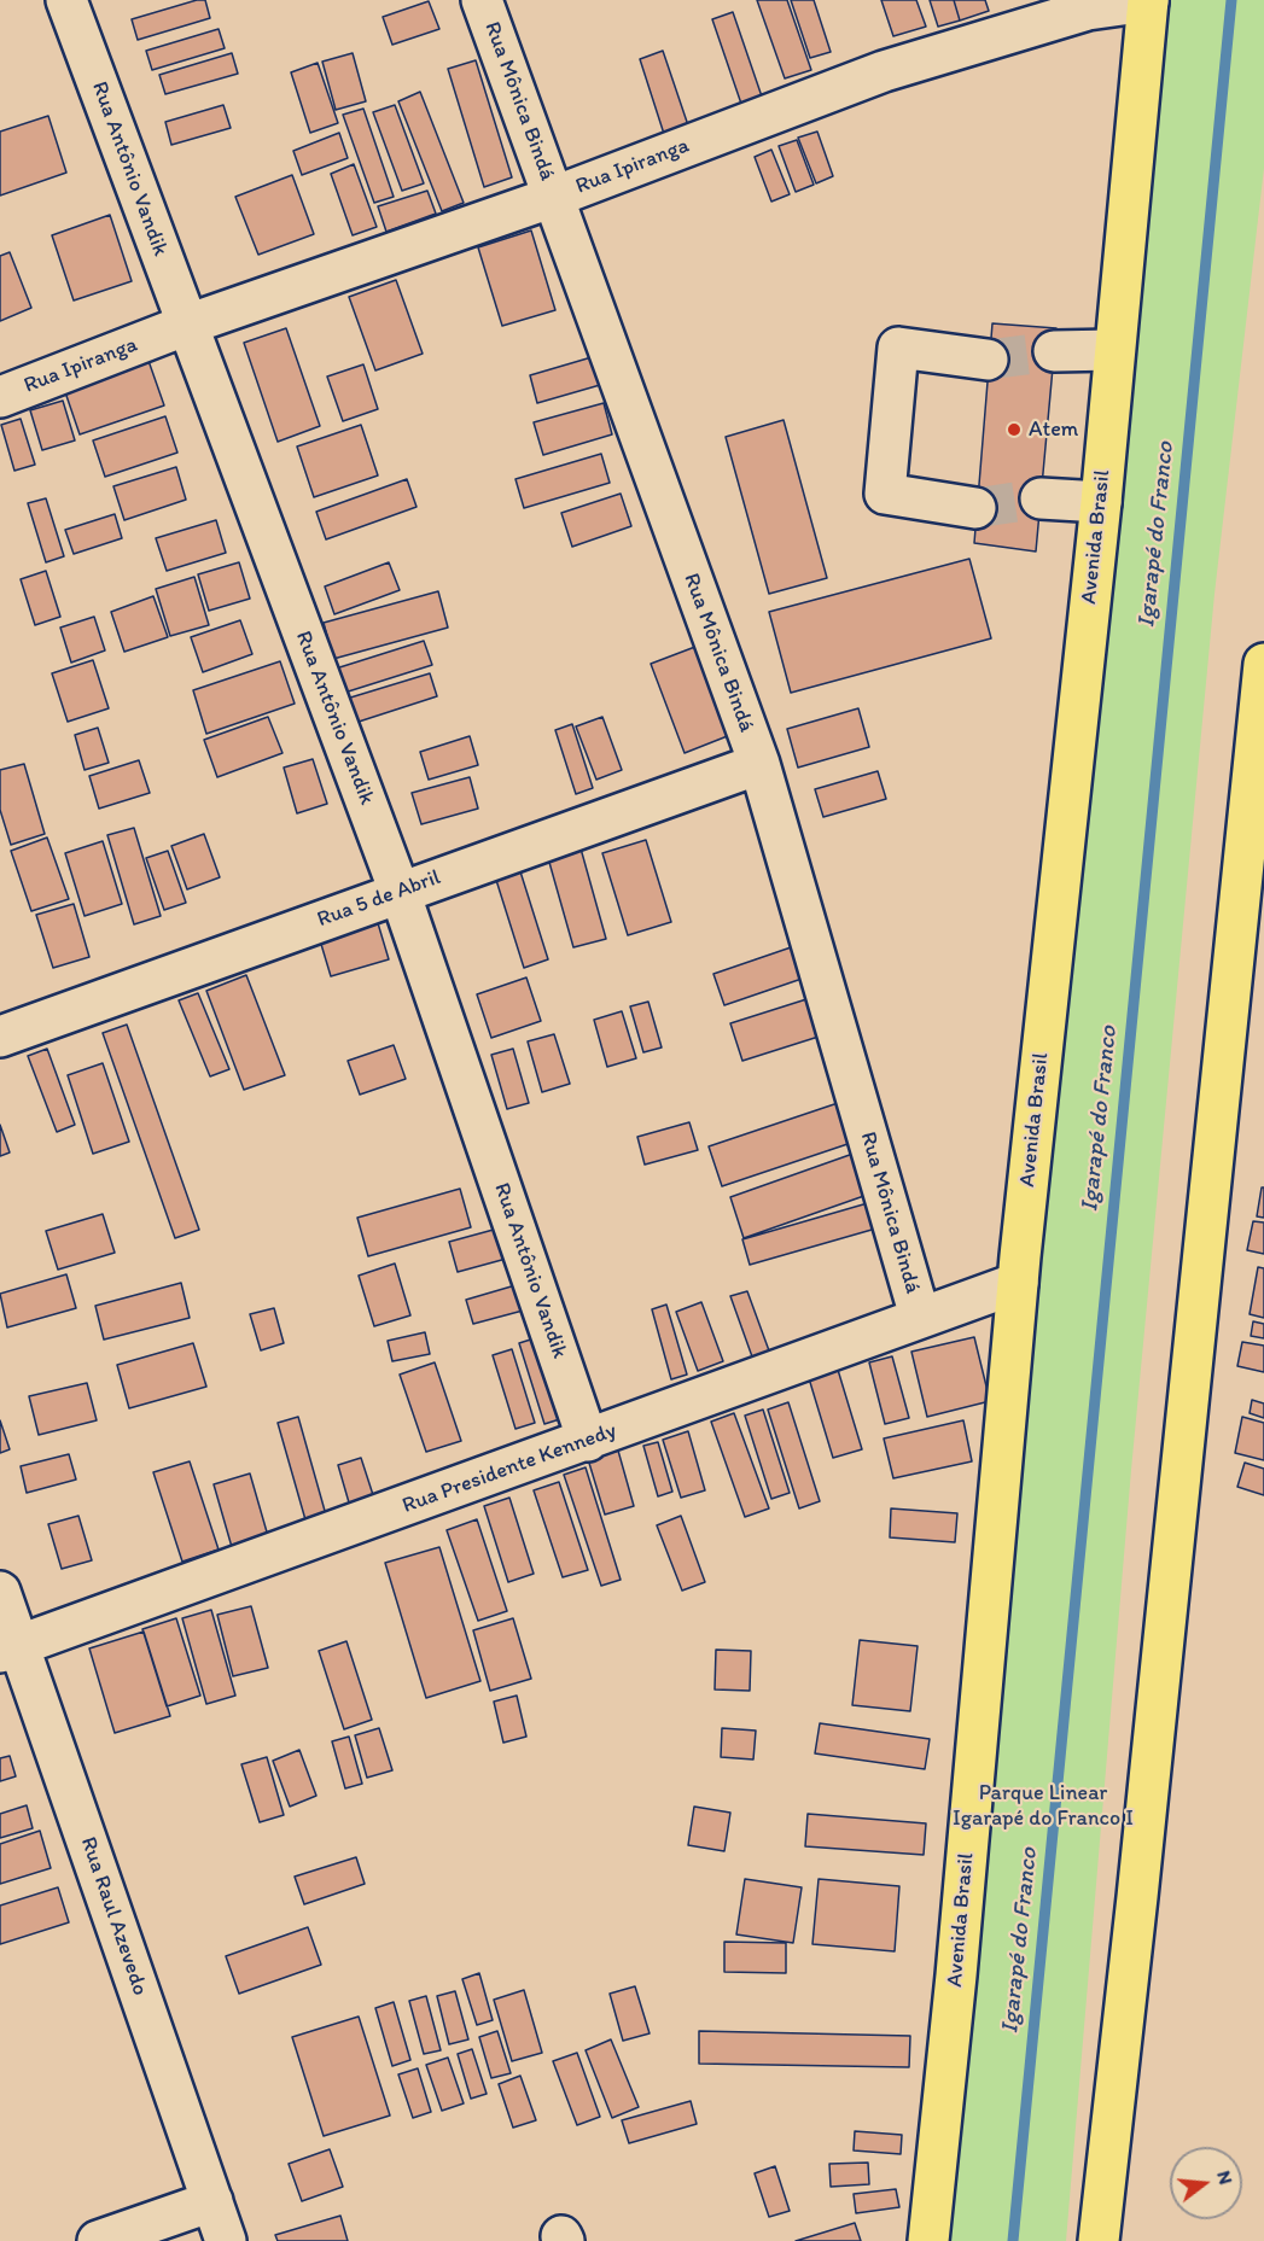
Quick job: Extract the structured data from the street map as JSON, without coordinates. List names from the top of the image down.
{
  "streets": {
    "highway": ["Avenida Brasil"],
    "street": [
      "Rua Mônica Bindá",
      "Rua Ipiranga",
      "Rua Antônio Vandik",
      "Rua 5 de Abril",
      "Rua Presidente Kennedy",
      "Rua Raul Azevedo"
    ]
  },
  "crossings": [
    ["Rua Mônica Bindá", "Rua Ipiranga"],
    ["Rua Mônica Bindá", "Rua 5 de Abril"],
    ["Rua Mônica Bindá", "Rua Presidente Kennedy"],
    ["Rua Ipiranga", "Rua Antônio Vandik"],
    ["Rua Ipiranga", "Avenida Brasil"],
    ["Rua Antônio Vandik", "Rua 5 de Abril"],
    ["Rua Antônio Vandik", "Rua Presidente Kennedy"],
    ["Avenida Brasil", "Rua Presidente Kennedy"],
    ["Rua Presidente Kennedy", "Rua Raul Azevedo"]
  ],
  "water": ["Igarapé do Franco"],
  "parks": ["Parque Linear Igarapé do Franco I"],
  "places": ["Atem"],
  "north": "right"
}
